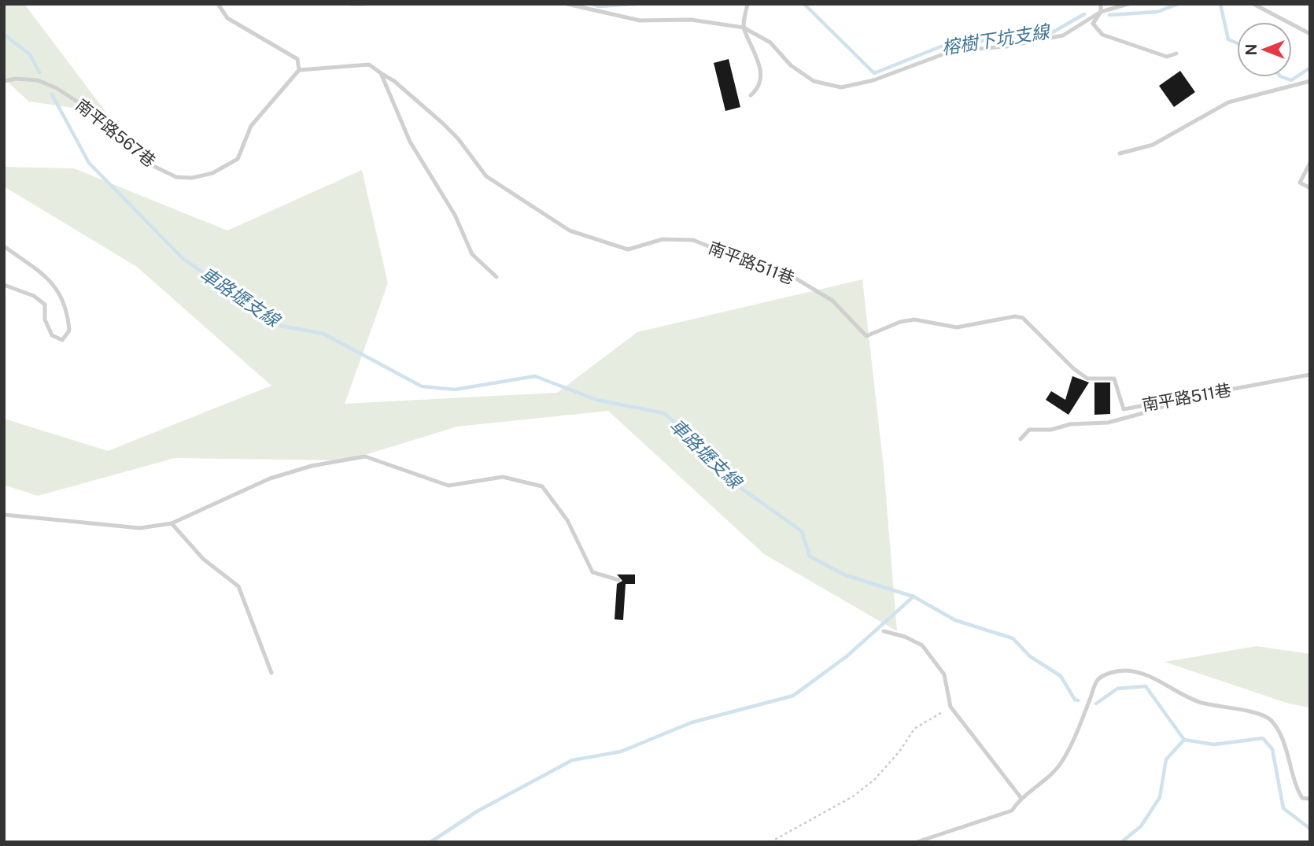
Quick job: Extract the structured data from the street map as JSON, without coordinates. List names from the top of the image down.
{
  "streets": {
    "lane": ["南平路567巷", "南平路511巷"]
  },
  "water": ["榕樹下坑支線", "車路壢支線"],
  "north": "left"
}
